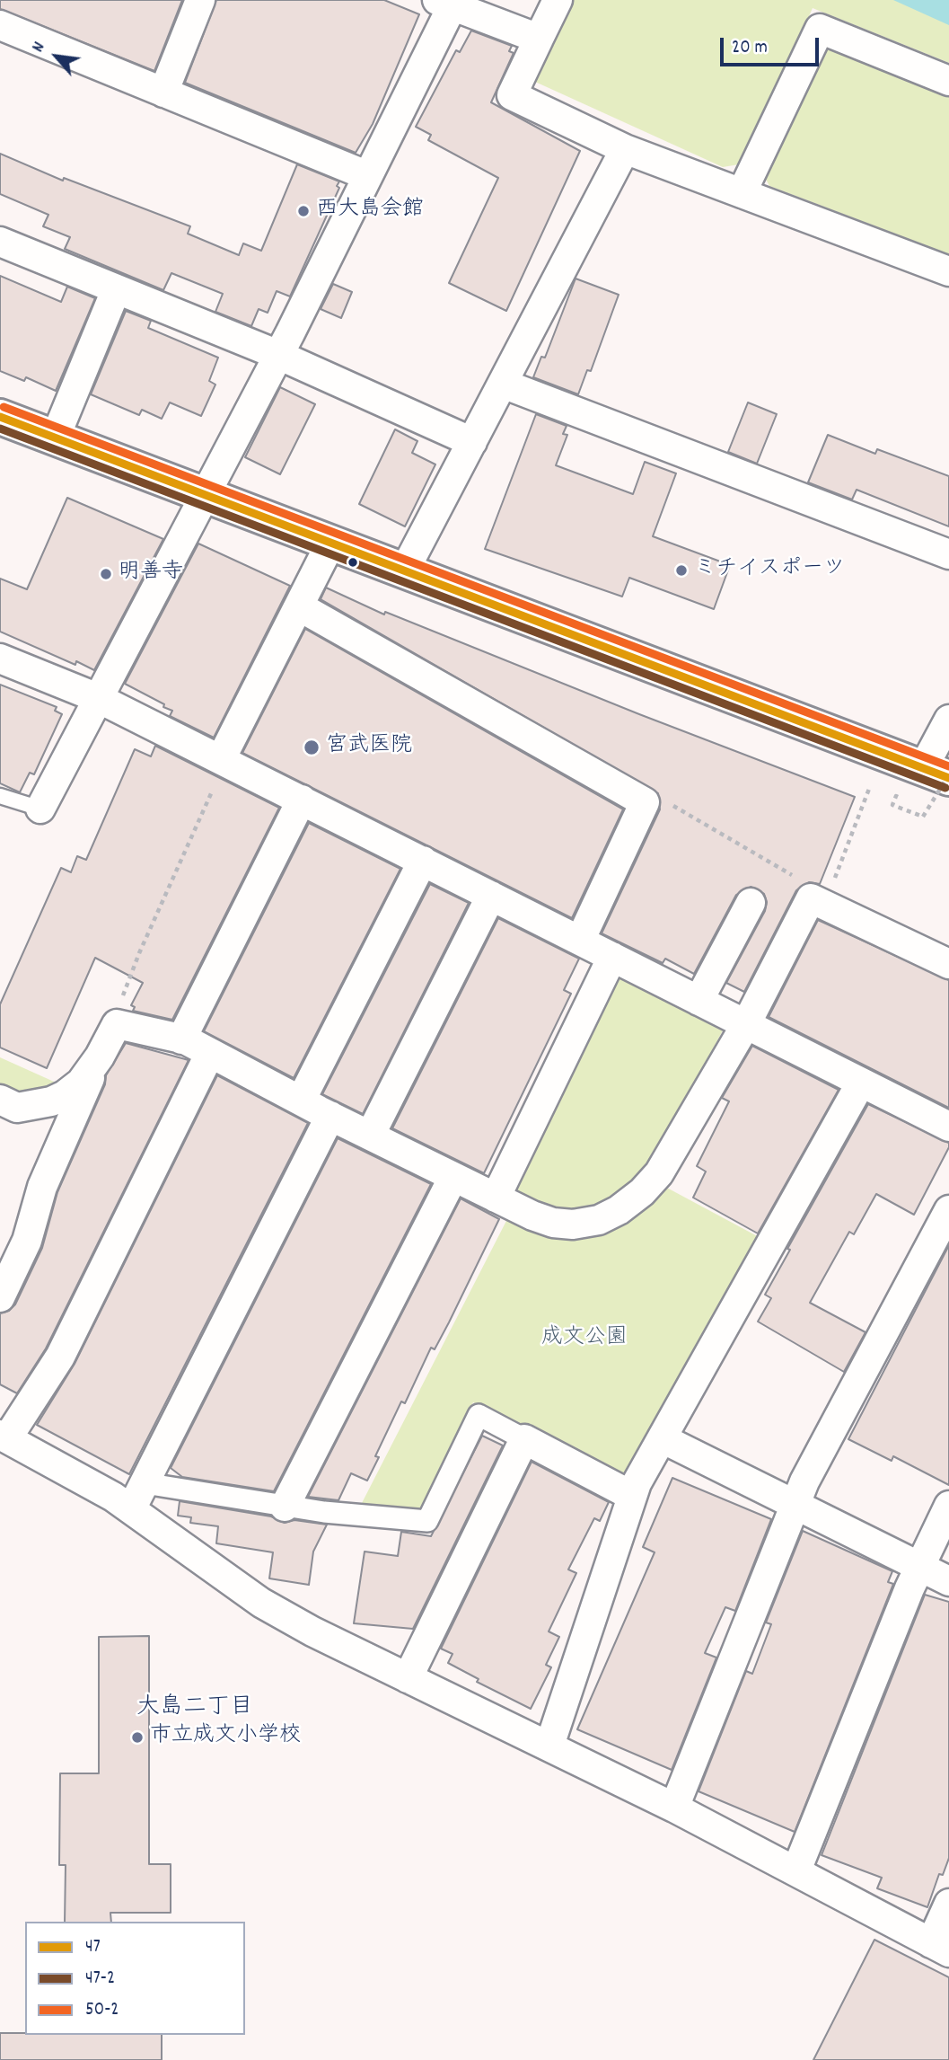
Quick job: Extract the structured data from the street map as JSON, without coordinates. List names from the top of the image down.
{
  "districts": ["大島二丁目"],
  "parks": ["成文公園"],
  "places": [
    "西大島会館",
    "ミチイスポーツ",
    "明善寺",
    "宮武医院",
    "市立成文小学校"
  ],
  "lines": ["transit line 50-2", "transit line 47", "transit line 47-2"],
  "legend": ["47", "47-2", "50-2"],
  "scale_bar": "20 m",
  "north": "top left"
}
